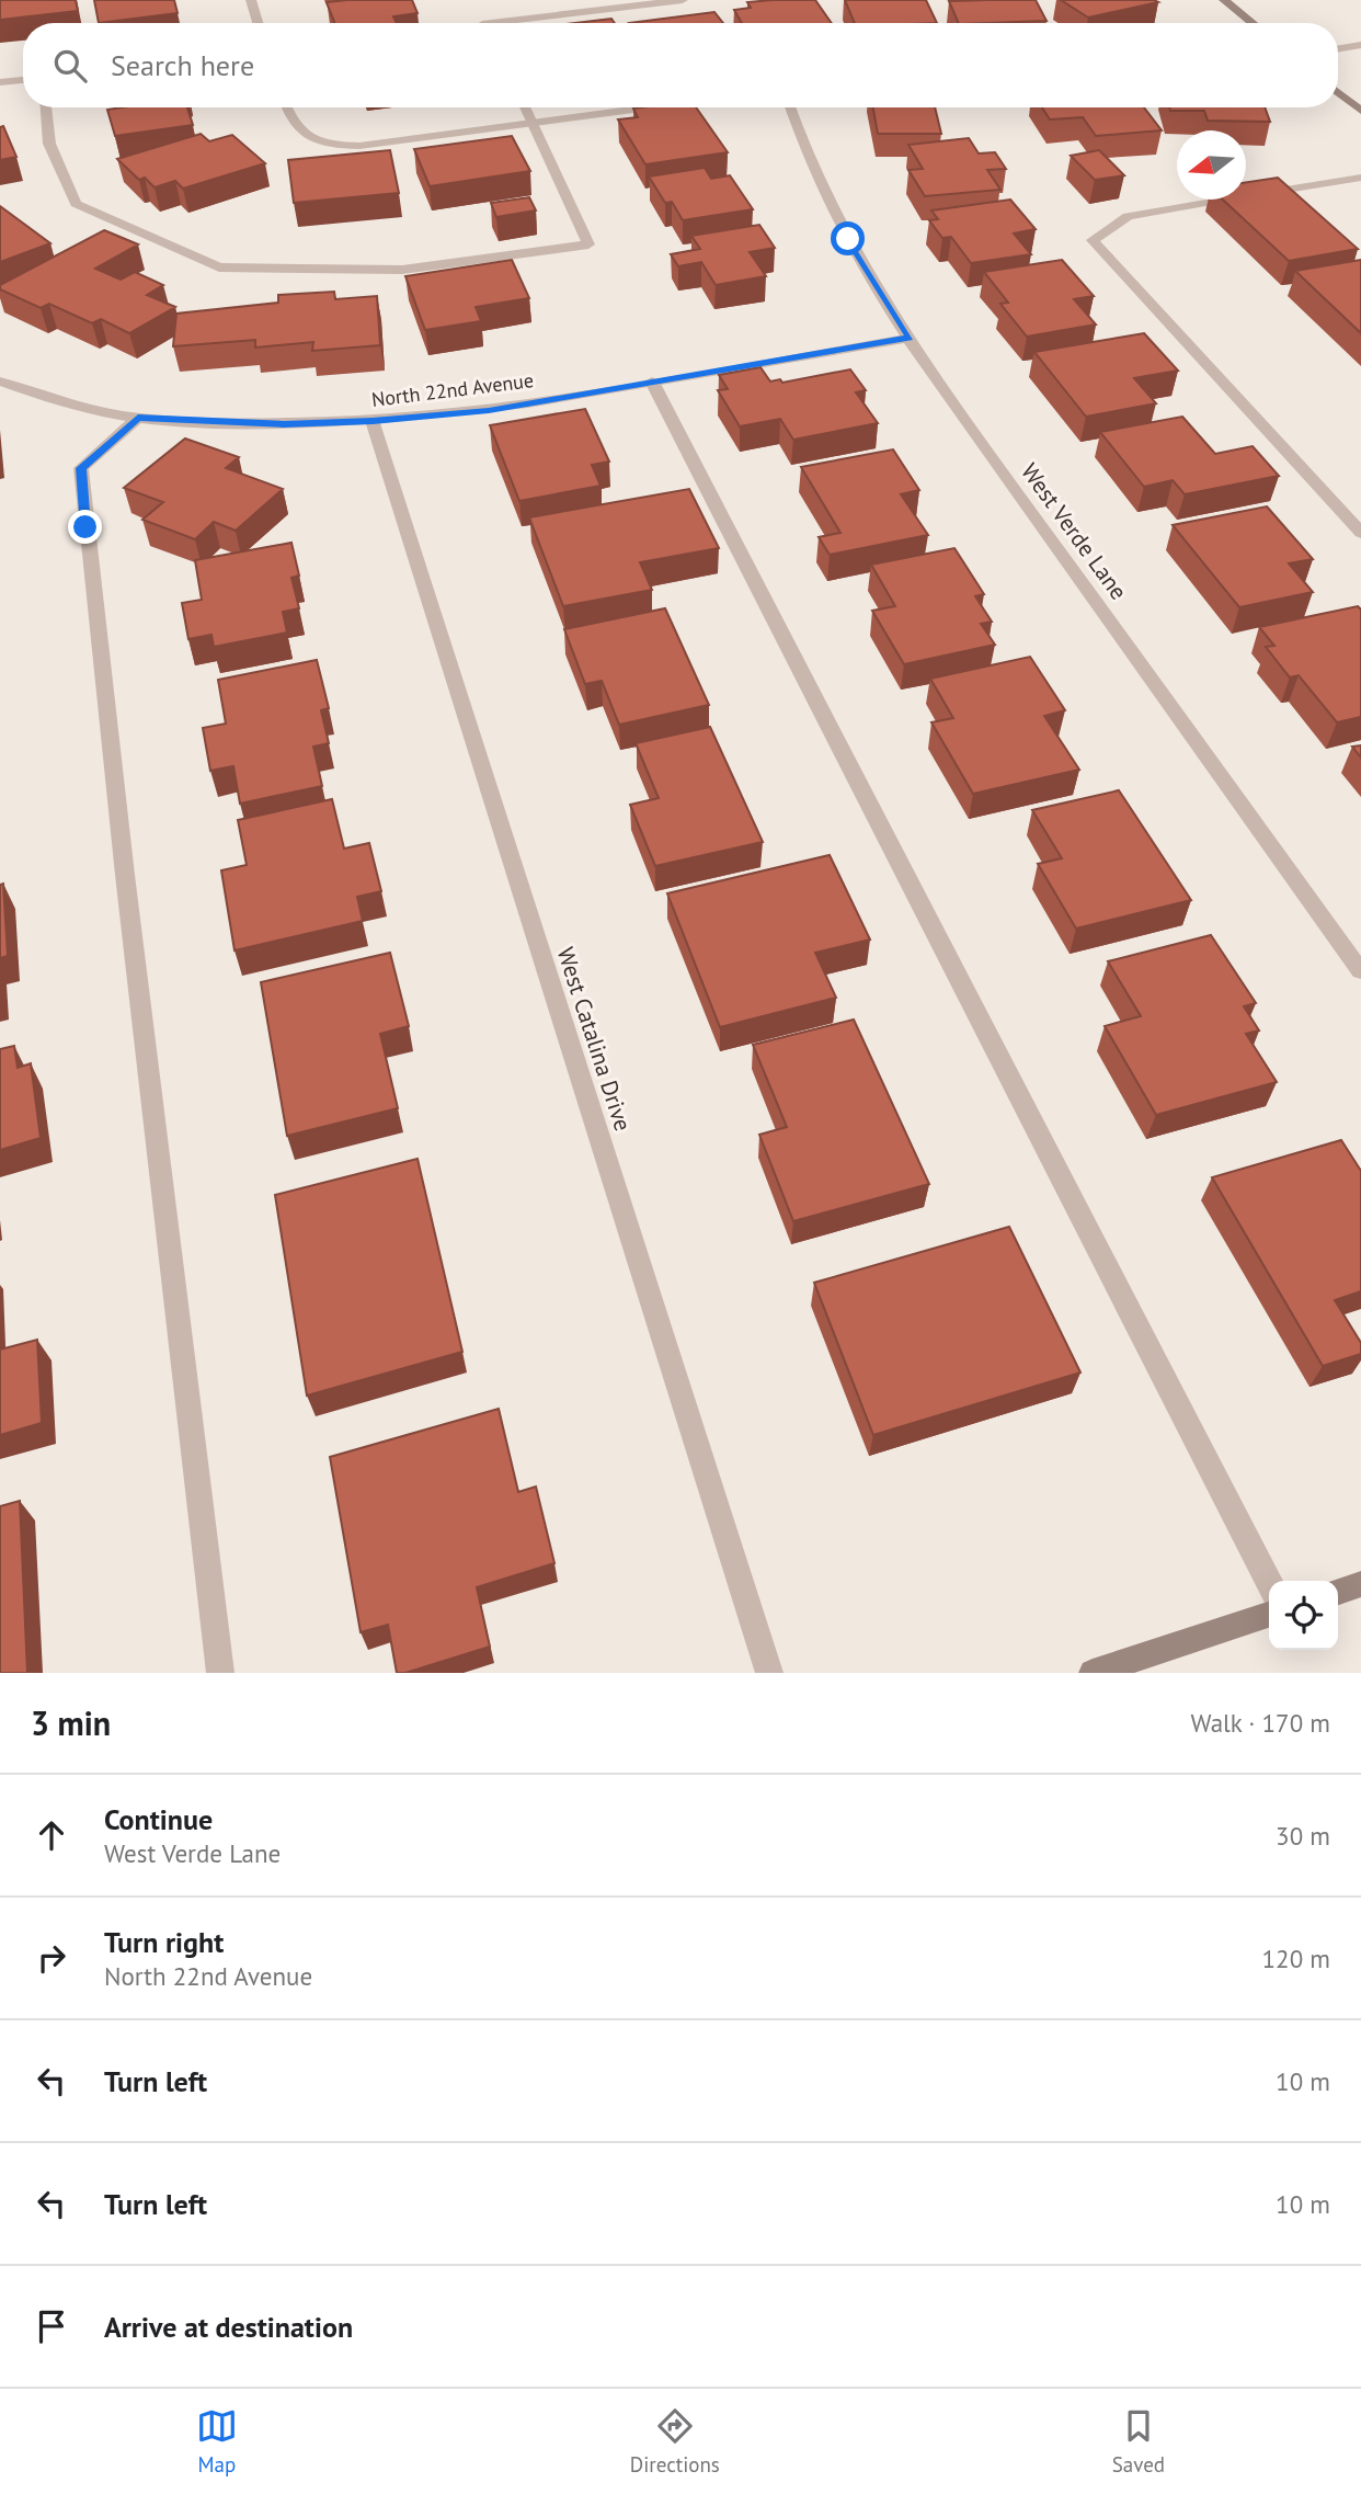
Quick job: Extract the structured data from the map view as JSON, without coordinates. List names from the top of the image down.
{
  "streets": {
    "street": ["North 22nd Avenue", "West Verde Lane", "West Catalina Drive"]
  },
  "crossings": [
    ["North 22nd Avenue", "West Verde Lane"],
    ["North 22nd Avenue", "West Catalina Drive"]
  ],
  "north": "left",
  "page": {
    "search": "Search here",
    "heading": ["3 min", "Walk · 170 m"],
    "list": [
      ["Continue", "West Verde Lane", "30 m"],
      ["Turn right", "North 22nd Avenue", "120 m"],
      ["Turn left", "10 m"],
      ["Turn left", "10 m"],
      "Arrive at destination"
    ],
    "nav": ["Map", "Directions", "Saved"]
  }
}
